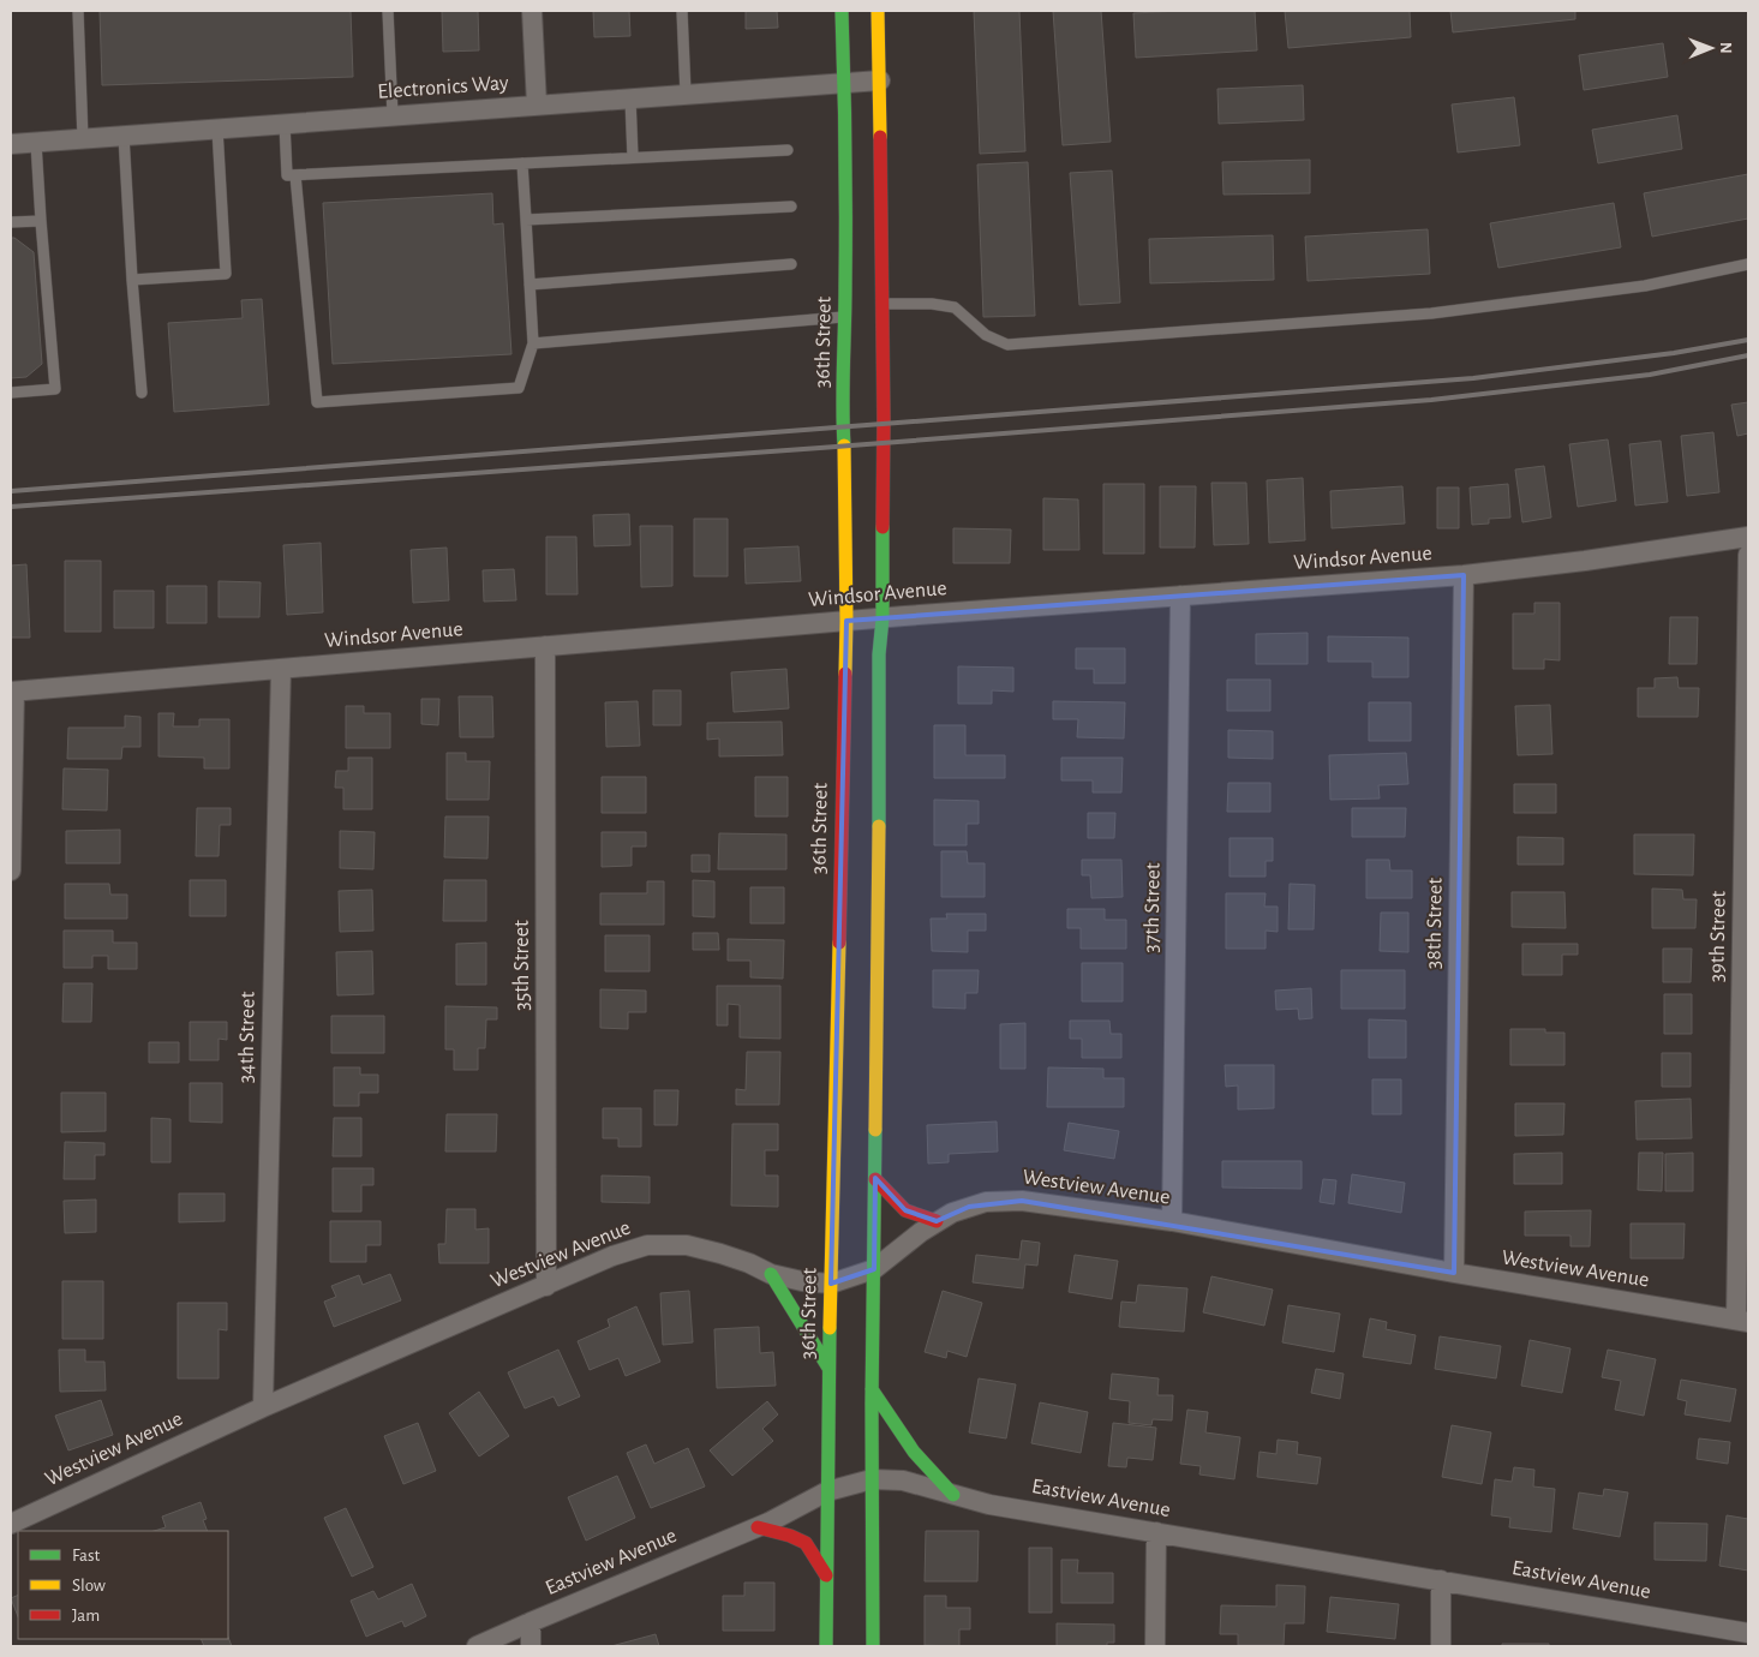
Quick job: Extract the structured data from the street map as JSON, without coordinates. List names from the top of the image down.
{
  "streets": {
    "street": [
      "Electronics Way",
      "36th Street",
      "Windsor Avenue",
      "37th Street",
      "38th Street",
      "39th Street",
      "35th Street",
      "34th Street",
      "Westview Avenue",
      "Eastview Avenue"
    ]
  },
  "crossings": [
    ["Electronics Way", "36th Street"],
    ["36th Street", "Windsor Avenue"],
    ["36th Street", "Westview Avenue"],
    ["36th Street", "Eastview Avenue"],
    ["Windsor Avenue", "37th Street"],
    ["Windsor Avenue", "38th Street"],
    ["Windsor Avenue", "35th Street"],
    ["Windsor Avenue", "34th Street"],
    ["37th Street", "Westview Avenue"],
    ["38th Street", "Westview Avenue"],
    ["39th Street", "Westview Avenue"],
    ["35th Street", "Westview Avenue"],
    ["34th Street", "Westview Avenue"]
  ],
  "legend": ["Fast", "Slow", "Jam"],
  "north": "right"
}
